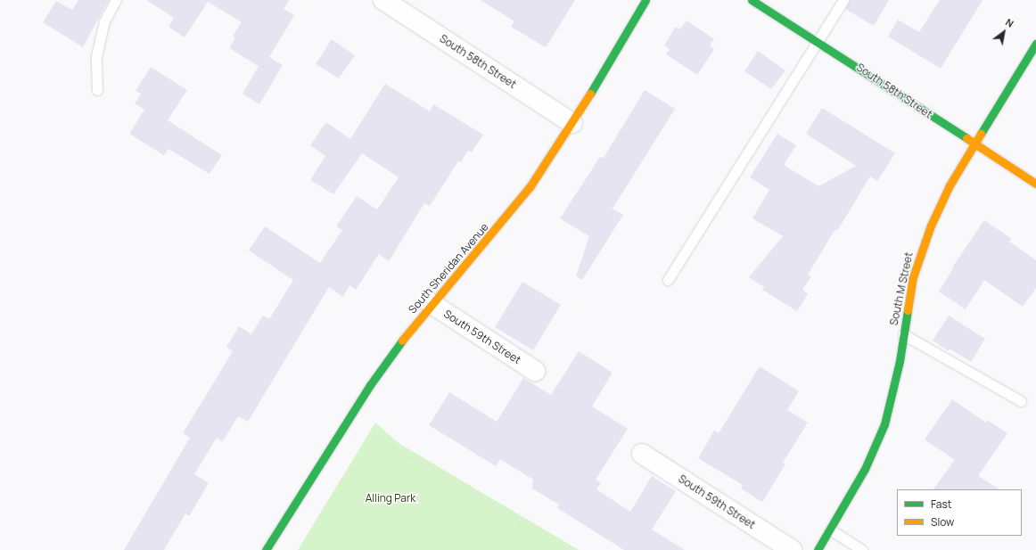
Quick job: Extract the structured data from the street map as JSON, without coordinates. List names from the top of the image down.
{
  "streets": {
    "street": [
      "South 58th Street",
      "South Sheridan Avenue",
      "South M Street",
      "South 59th Street"
    ]
  },
  "crossings": [
    ["South 58th Street", "South Sheridan Avenue"],
    ["South 58th Street", "South M Street"],
    ["South Sheridan Avenue", "South 59th Street"]
  ],
  "parks": ["Alling Park"],
  "legend": ["Fast", "Slow"],
  "north": "top right"
}
